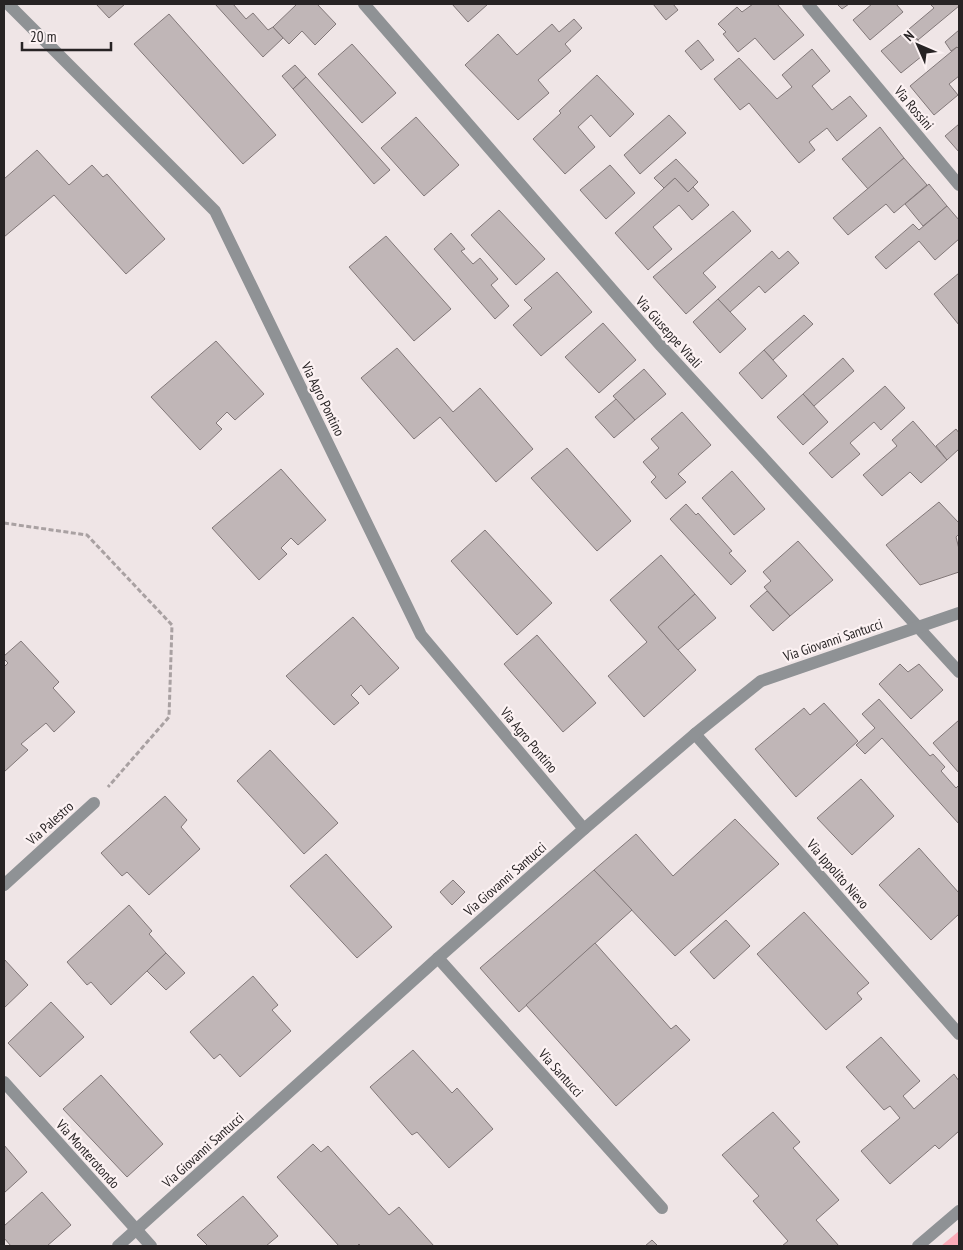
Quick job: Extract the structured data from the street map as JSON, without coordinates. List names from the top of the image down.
{
  "streets": {
    "street": [
      "Via Rossini",
      "Via Giuseppe Vitali",
      "Via Agro Pontino",
      "Via Giovanni Santucci",
      "Via Palestro",
      "Via Ippolito Nievo",
      "Via Santucci",
      "Via Monterotondo"
    ]
  },
  "crossings": [
    ["Via Giuseppe Vitali", "Via Giovanni Santucci"],
    ["Via Agro Pontino", "Via Giovanni Santucci"],
    ["Via Giovanni Santucci", "Via Ippolito Nievo"],
    ["Via Giovanni Santucci", "Via Santucci"],
    ["Via Giovanni Santucci", "Via Monterotondo"]
  ],
  "scale_bar": "20 m",
  "north": "top left"
}
